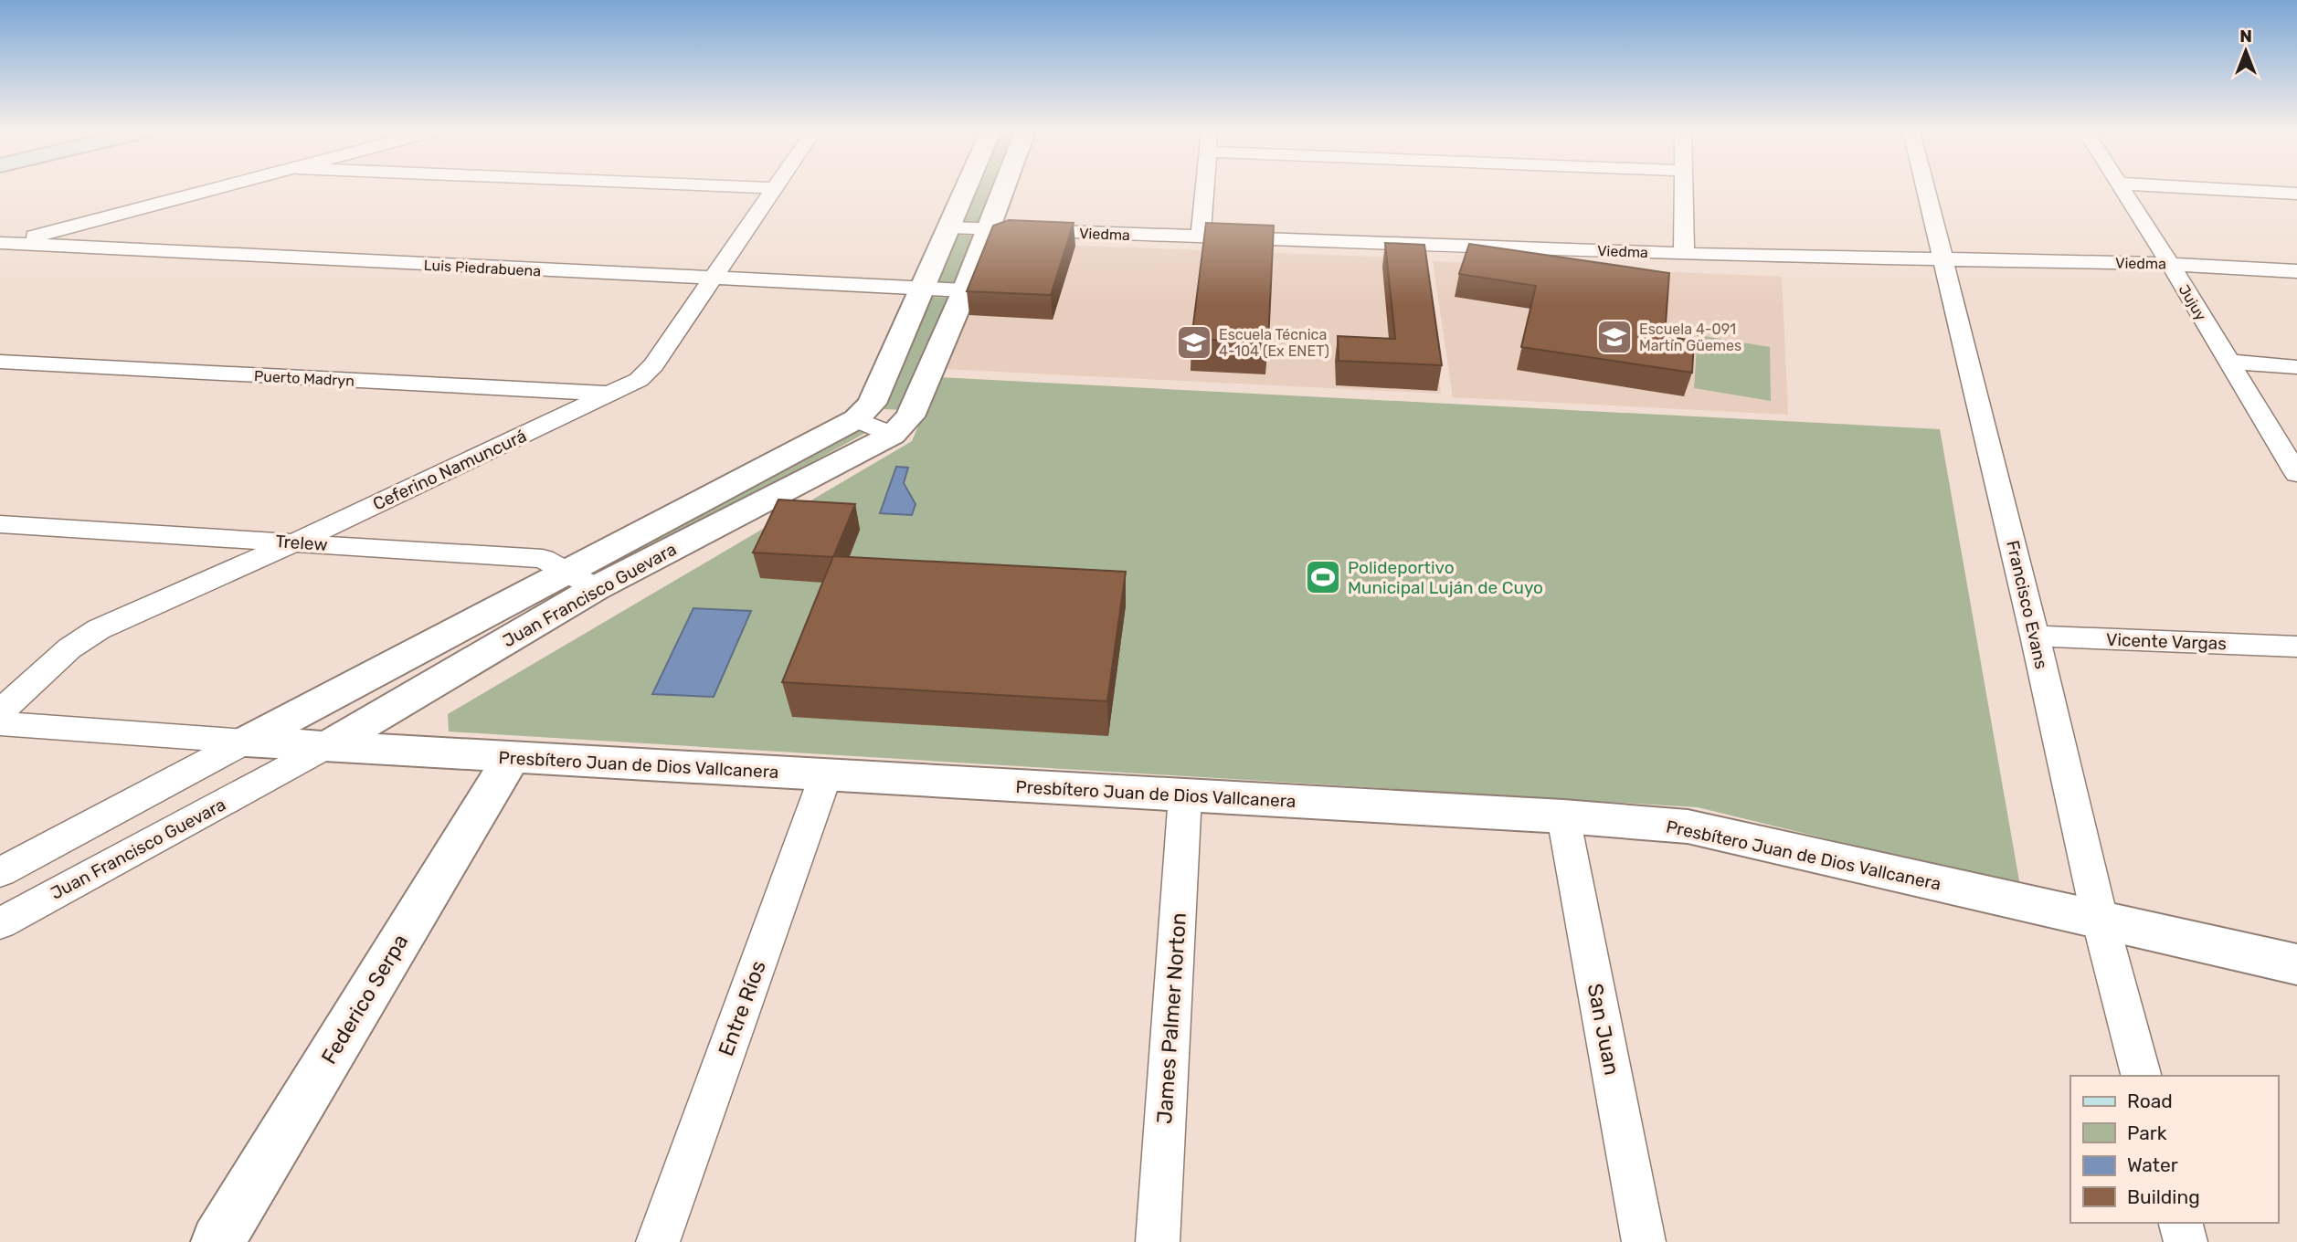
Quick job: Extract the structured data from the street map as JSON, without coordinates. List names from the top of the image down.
{
  "streets": {
    "street": [
      "Viedma",
      "Luis Piedrabuena",
      "Jujuy",
      "Puerto Madryn",
      "Ceferino Namuncurá",
      "Trelew",
      "Juan Francisco Guevara",
      "Francisco Evans",
      "Vicente Vargas",
      "Presbítero Juan de Dios Vallcanera",
      "Federico Serpa",
      "Entre Ríos",
      "James Palmer Norton",
      "San Juan"
    ]
  },
  "crossings": [
    ["Viedma", "Jujuy"],
    ["Viedma", "Juan Francisco Guevara"],
    ["Viedma", "Francisco Evans"],
    ["Luis Piedrabuena", "Ceferino Namuncurá"],
    ["Luis Piedrabuena", "Juan Francisco Guevara"],
    ["Puerto Madryn", "Ceferino Namuncurá"],
    ["Ceferino Namuncurá", "Trelew"],
    ["Trelew", "Juan Francisco Guevara"],
    ["Juan Francisco Guevara", "Presbítero Juan de Dios Vallcanera"],
    ["Francisco Evans", "Vicente Vargas"],
    ["Francisco Evans", "Presbítero Juan de Dios Vallcanera"],
    ["Presbítero Juan de Dios Vallcanera", "Federico Serpa"],
    ["Presbítero Juan de Dios Vallcanera", "Entre Ríos"],
    ["Presbítero Juan de Dios Vallcanera", "James Palmer Norton"],
    ["Presbítero Juan de Dios Vallcanera", "San Juan"]
  ],
  "places": {
    "school or university": ["Escuela 4-091 Martín Güemes", "Escuela Técnica 4-104 (Ex ENET)"],
    "sports": ["Polideportivo Municipal Luján de Cuyo"]
  },
  "legend": [
    "Road",
    "Park",
    "Water",
    "Building"
  ],
  "north": "top"
}
